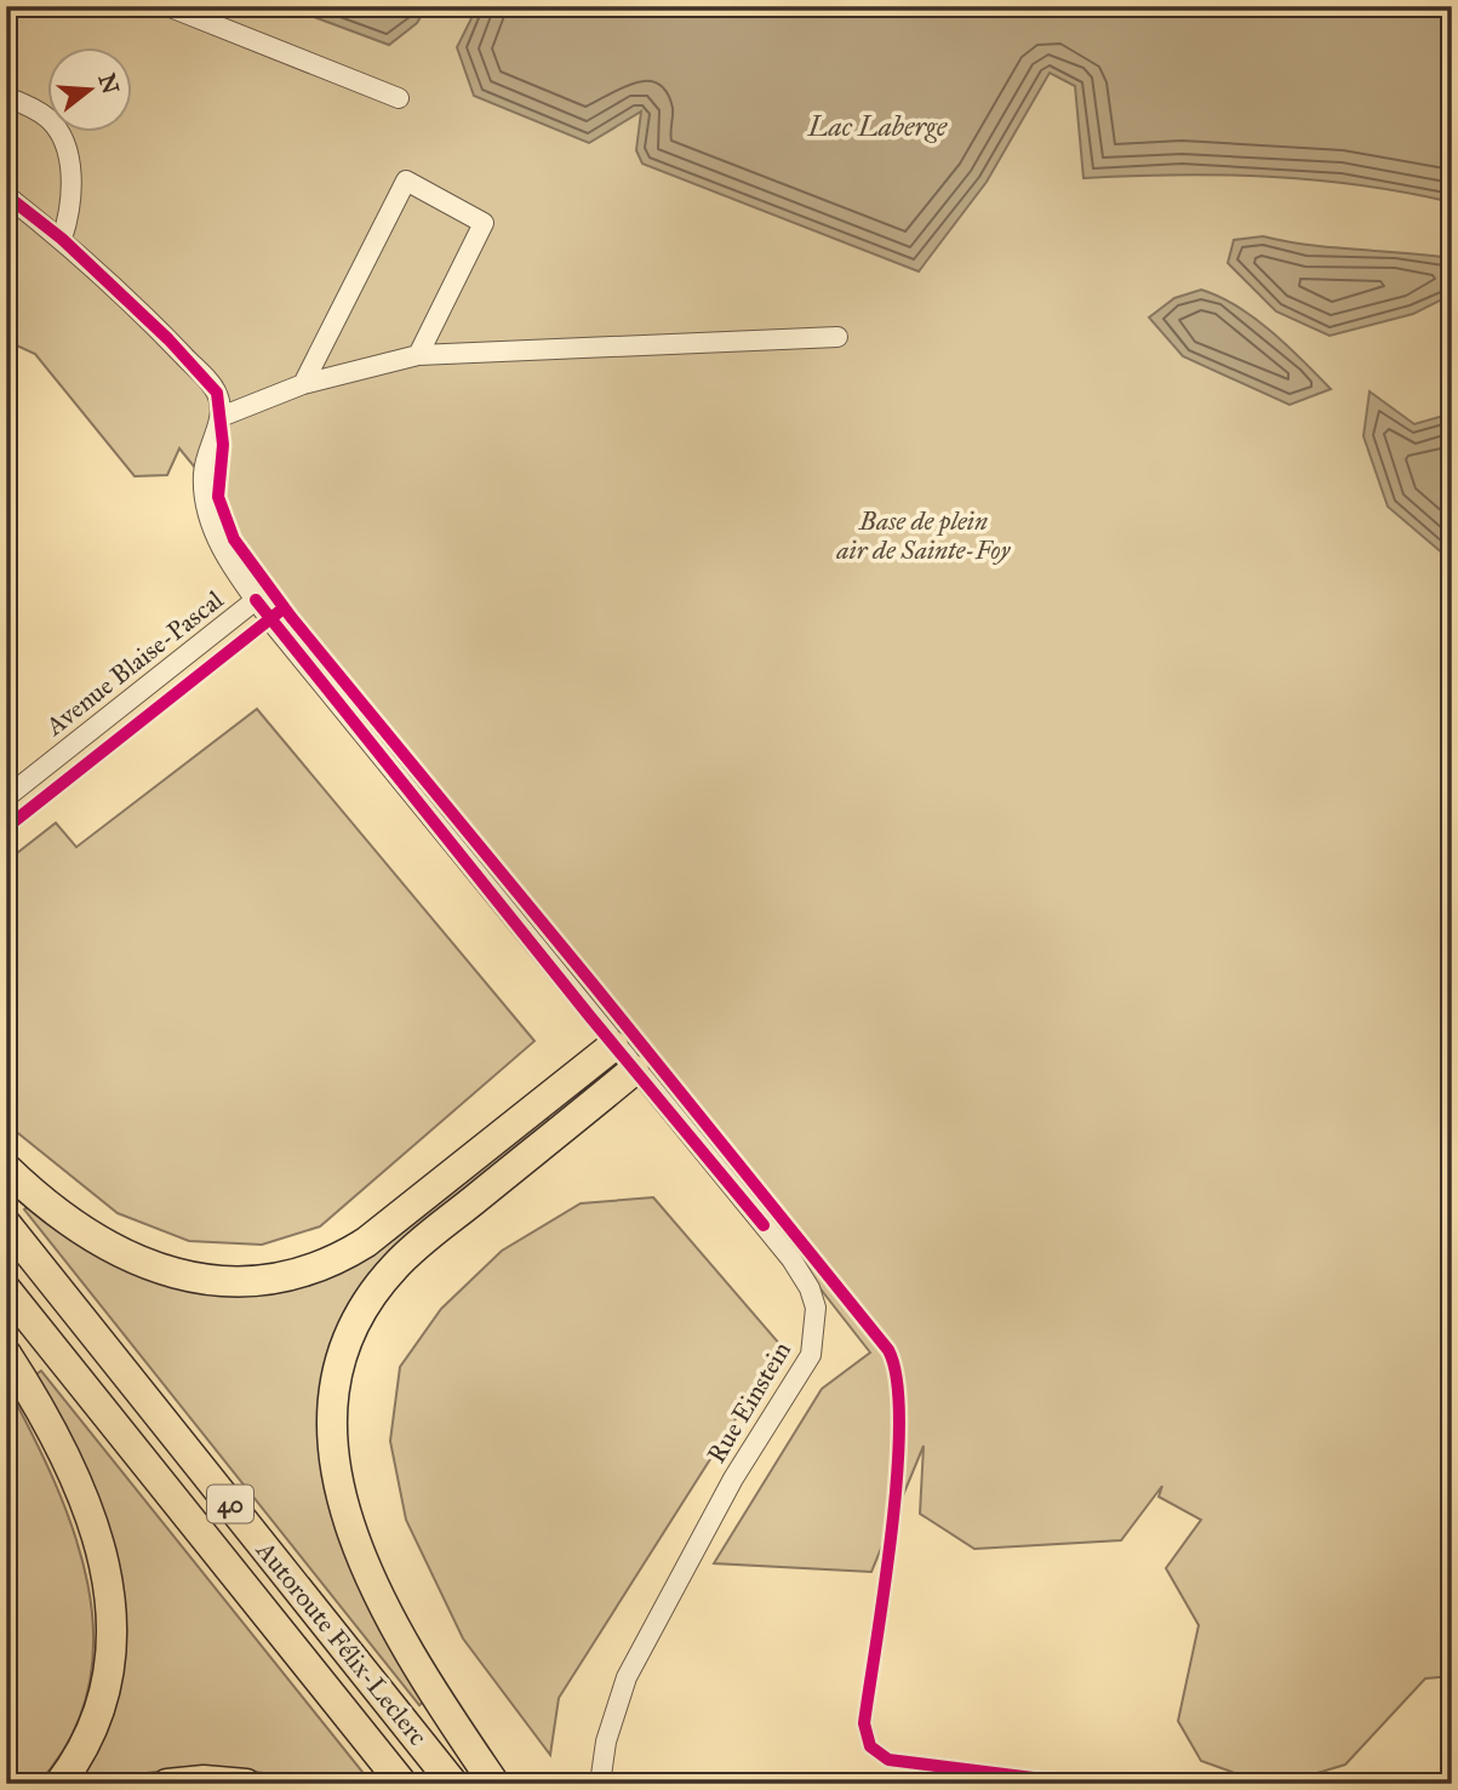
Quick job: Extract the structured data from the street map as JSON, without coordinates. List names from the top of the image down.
{
  "streets": {
    "highway": ["40", "Autoroute Félix-Leclerc"],
    "street": ["Avenue Blaise-Pascal", "Rue Einstein"]
  },
  "crossings": [
    ["Avenue Blaise-Pascal", "Rue Einstein"]
  ],
  "water": ["Lac Laberge"],
  "parks": ["Base de plein air de Sainte-Foy"],
  "north": "right"
}
